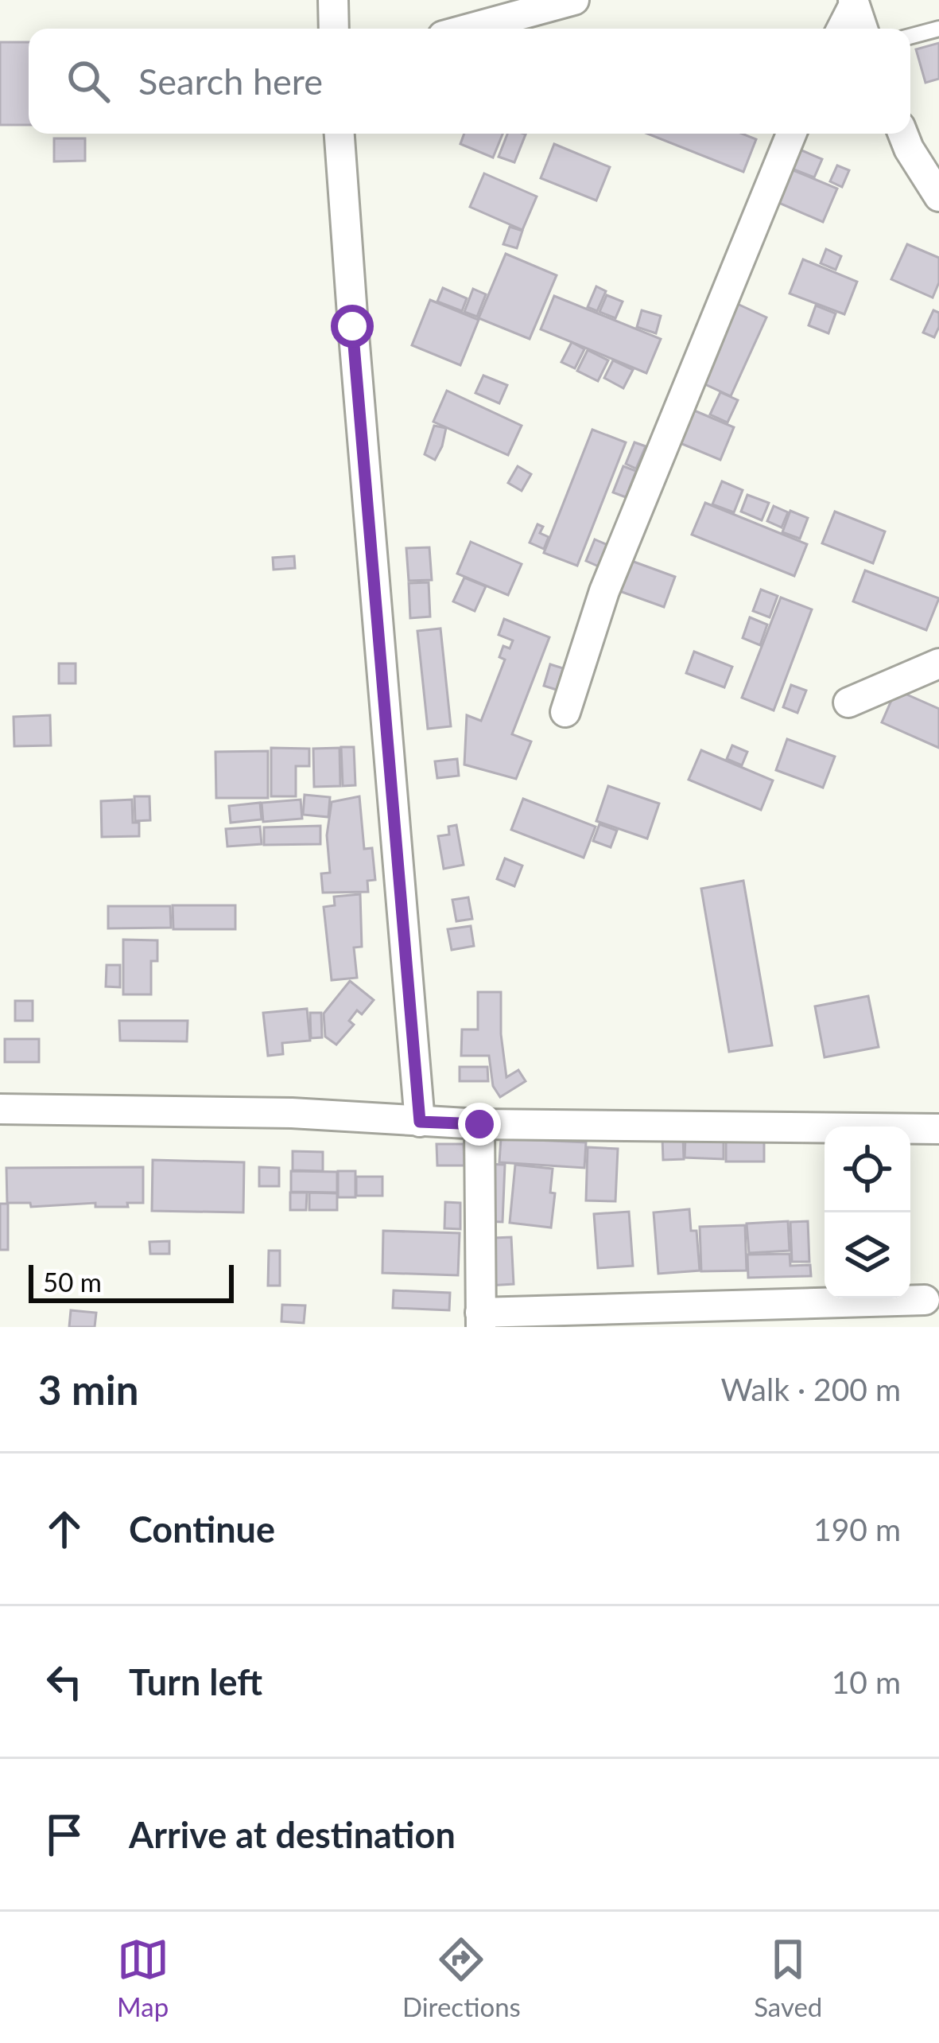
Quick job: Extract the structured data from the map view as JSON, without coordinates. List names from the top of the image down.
{
  "scale_bar": "50 m",
  "page": {
    "search": "Search here",
    "scale": "50 m",
    "heading": ["3 min", "Walk · 200 m"],
    "list": [
      ["Continue", "190 m"],
      ["Turn left", "10 m"],
      "Arrive at destination"
    ],
    "nav": ["Map", "Directions", "Saved"]
  }
}
